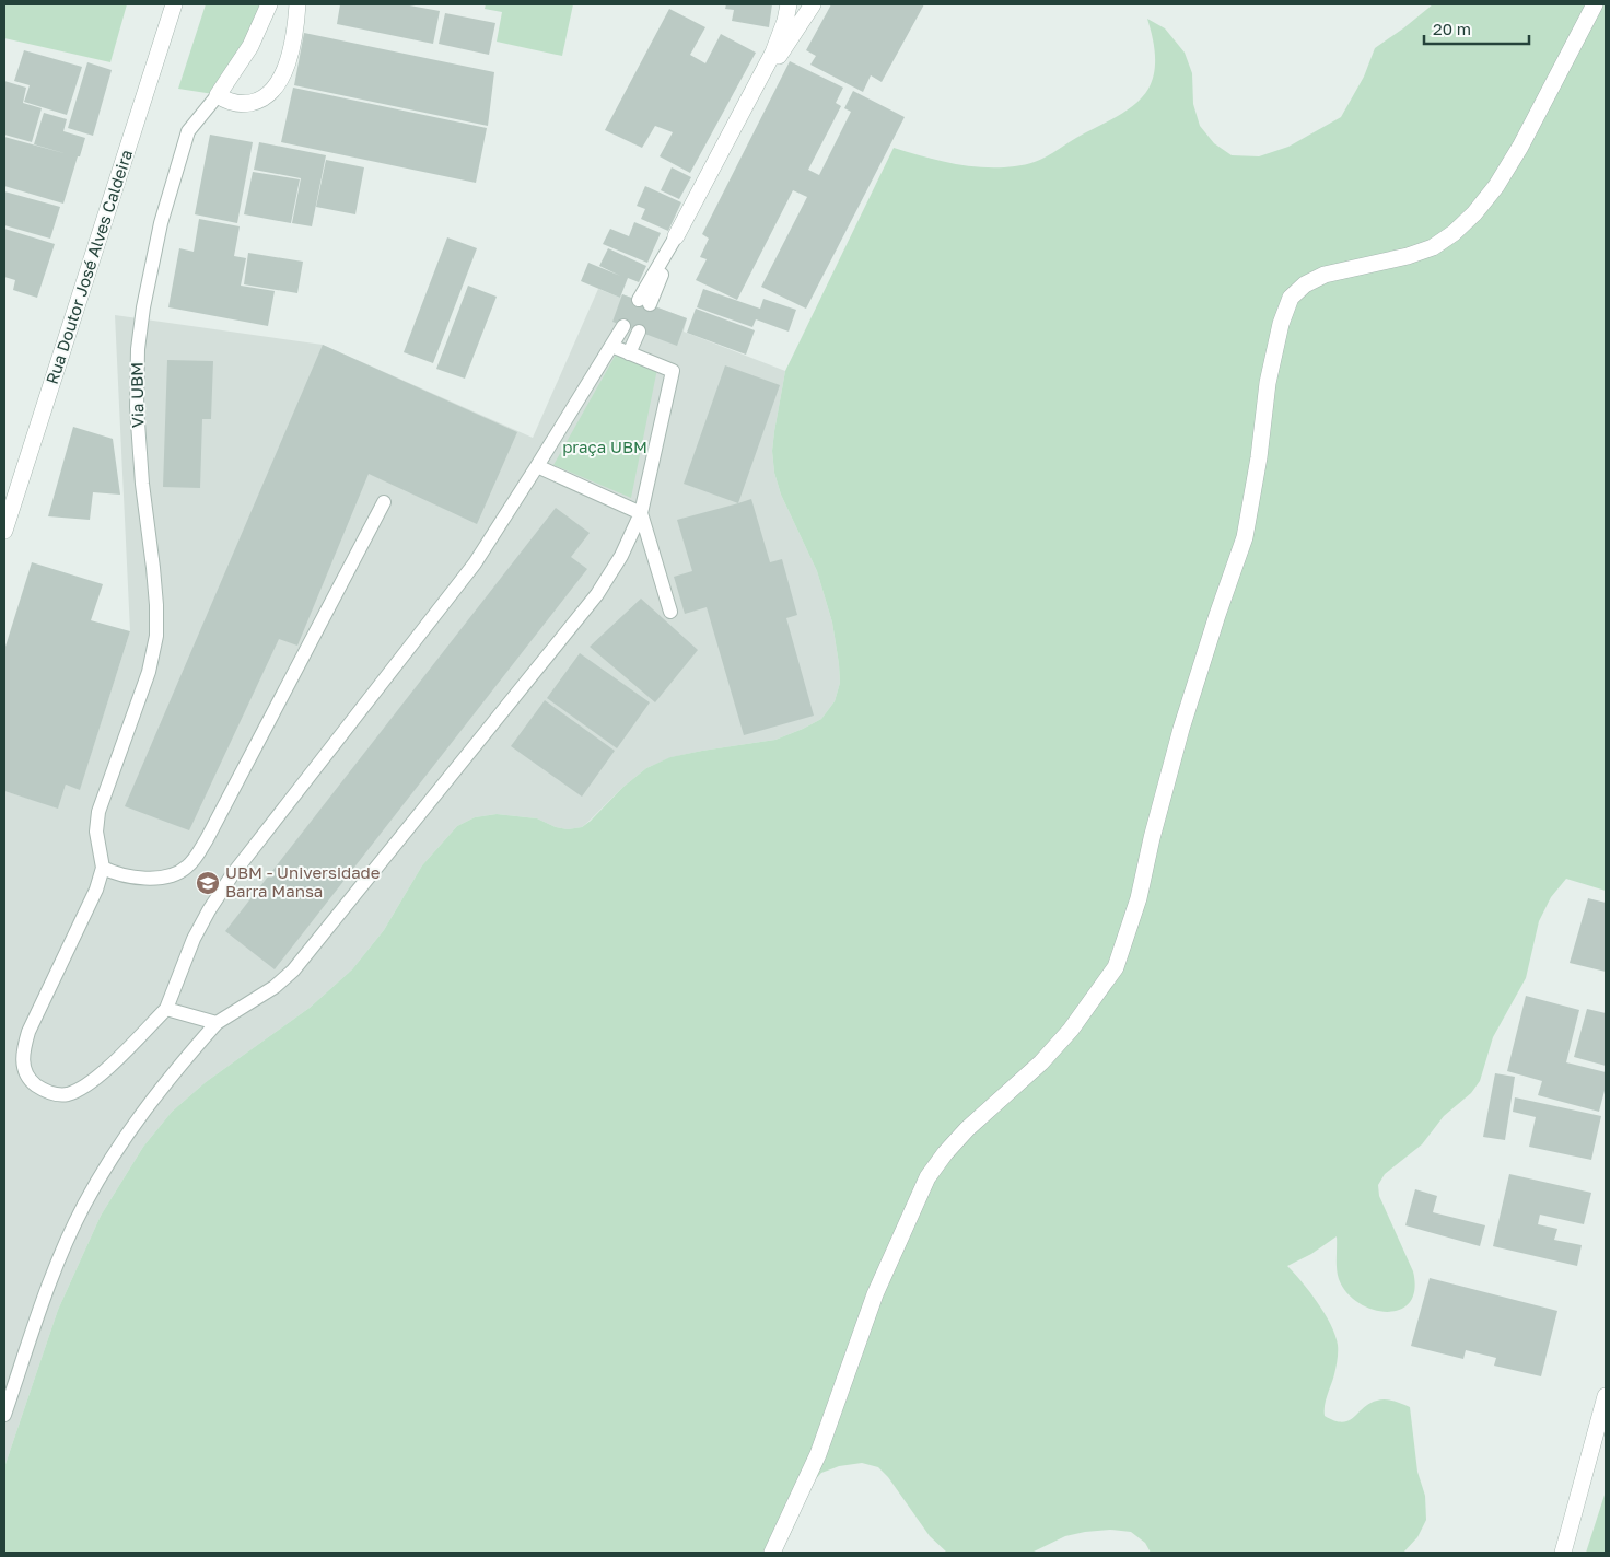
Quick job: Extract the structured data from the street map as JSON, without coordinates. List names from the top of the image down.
{
  "streets": {
    "street": ["Rua Doutor José Alves Caldeira"],
    "lane": ["Via UBM"]
  },
  "parks": ["praça UBM"],
  "places": {
    "school or university": ["UBM - Universidade Barra Mansa"]
  },
  "scale_bar": "20 m"
}
